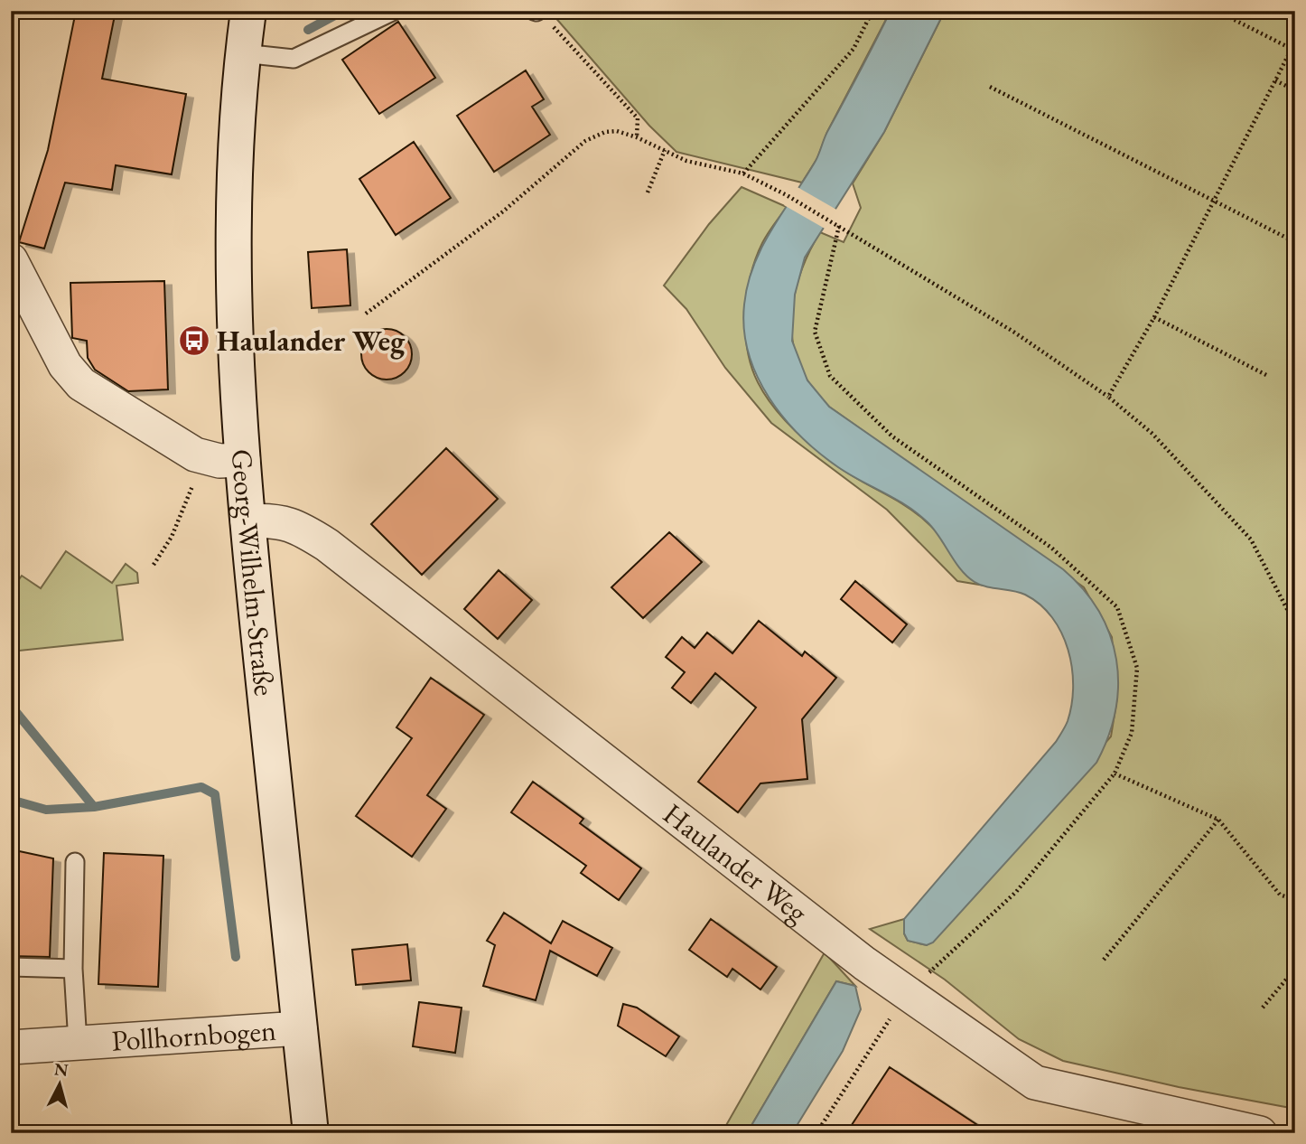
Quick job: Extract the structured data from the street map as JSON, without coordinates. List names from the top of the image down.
{
  "streets": {
    "main road": ["Georg-Wilhelm-Straße"],
    "street": ["Haulander Weg", "Pollhornbogen"]
  },
  "crossings": [
    ["Georg-Wilhelm-Straße", "Haulander Weg"],
    ["Georg-Wilhelm-Straße", "Pollhornbogen"]
  ],
  "places": {
    "bus stop": ["Haulander Weg"]
  },
  "north": "top"
}
